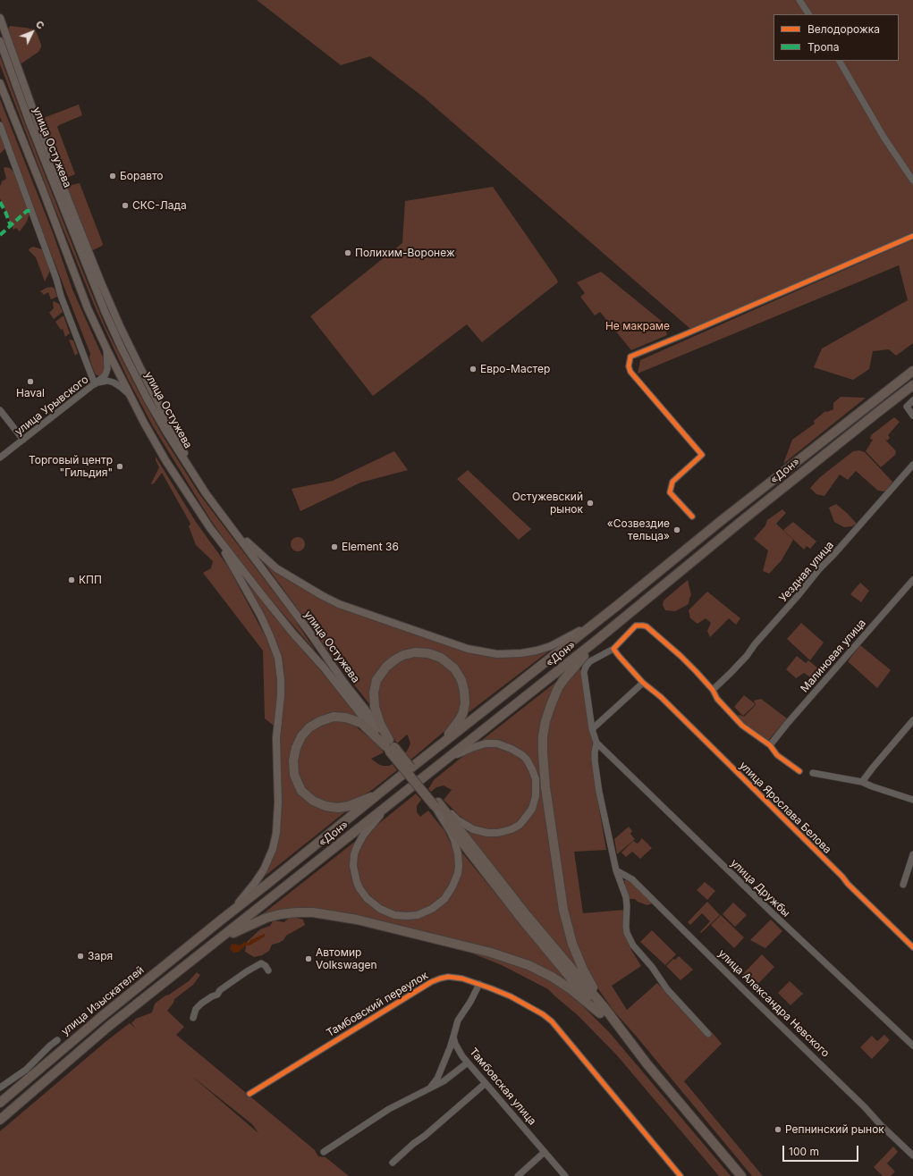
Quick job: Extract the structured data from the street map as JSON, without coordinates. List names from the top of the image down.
{
  "streets": {
    "highway": ["«Дон»", "улица Изыскателей"],
    "main road": ["улица Остужева"],
    "street": [
      "улица Урывского",
      "Уездная улица",
      "Малиновая улица",
      "улица Ярослава Белова",
      "улица Дружбы",
      "улица Александра Невского",
      "Тамбовский переулок",
      "Тамбовская улица"
    ]
  },
  "crossings": [
    ["«Дон»", "улица Изыскателей"]
  ],
  "parks": ["Не макраме"],
  "places": [
    "Боравто",
    "СКС-Лада",
    "Полихим-Воронеж",
    "Евро-Мастер",
    "Haval",
    "Торговый центр \"Гильдия\"",
    "Остужевский рынок",
    "«Созвездие тельца»",
    "Element 36",
    "КПП",
    "Заря",
    "Автомир Volkswagen",
    "Репнинский рынок"
  ],
  "legend": ["Велодорожка", "Тропа"],
  "scale_bar": "100 m",
  "north": "top right"
}
